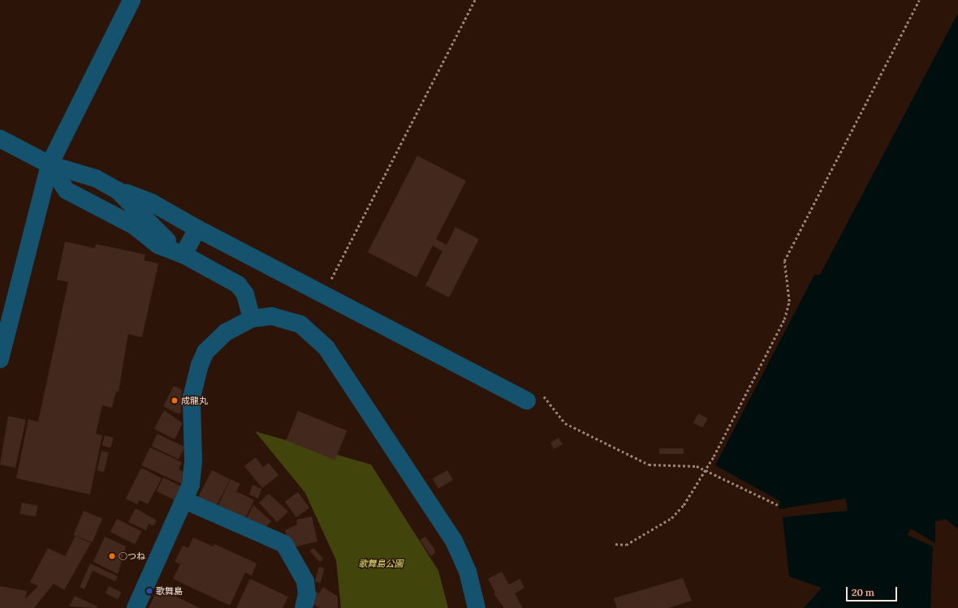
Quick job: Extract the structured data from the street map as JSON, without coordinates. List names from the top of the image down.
{
  "parks": ["歌舞島公園"],
  "places": ["成龍丸", "○つね", "歌舞島"],
  "scale_bar": "20 m"
}
